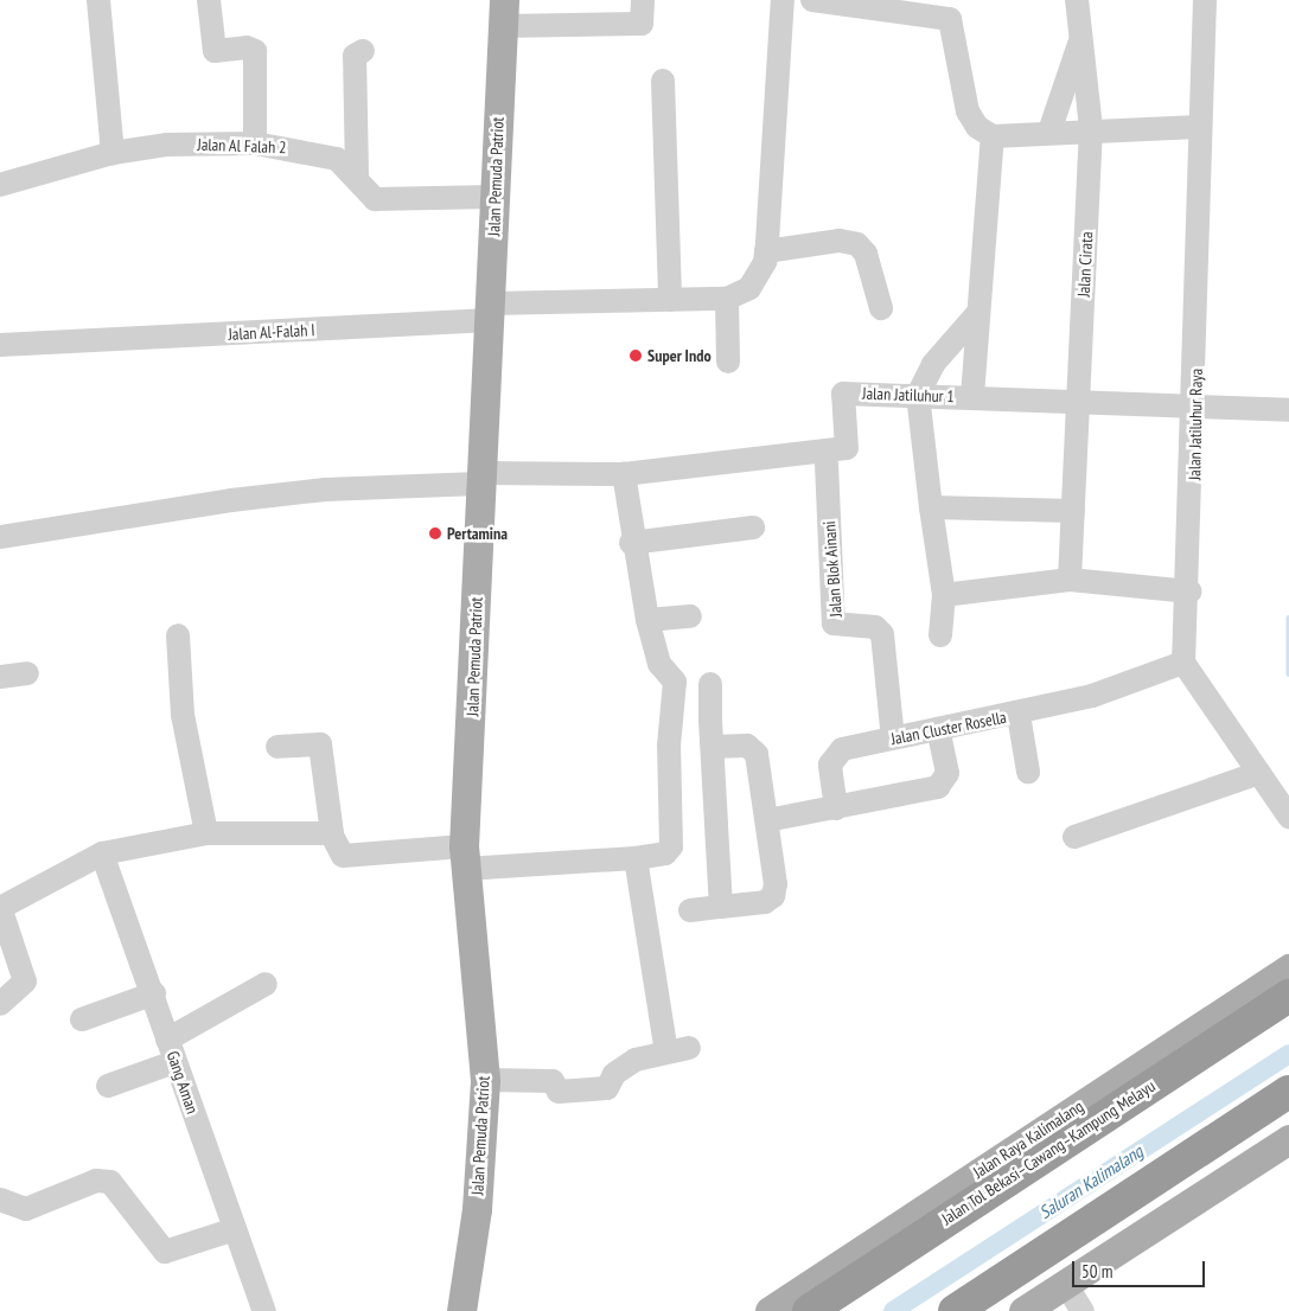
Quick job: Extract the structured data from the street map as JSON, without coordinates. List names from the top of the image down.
{
  "streets": {
    "highway": ["Jalan Tol Bekasi–Cawang–Kampung Melayu"],
    "main road": ["Jalan Pemuda Patriot", "Jalan Raya Kalimalang"],
    "street": [
      "Jalan Al Falah 2",
      "Jalan Cirata",
      "Jalan Al-Falah I",
      "Jalan Jatiluhur 1",
      "Jalan Jatiluhur Raya",
      "Jalan Blok Ainani",
      "Jalan Cluster Rosella",
      "Gang Aman"
    ]
  },
  "crossings": [
    ["Jalan Al Falah 2", "Jalan Pemuda Patriot"],
    ["Jalan Pemuda Patriot", "Jalan Al-Falah I"],
    ["Jalan Pemuda Patriot", "Jalan Jatiluhur 1"],
    ["Jalan Cirata", "Jalan Jatiluhur 1"],
    ["Jalan Jatiluhur 1", "Jalan Jatiluhur Raya"],
    ["Jalan Jatiluhur Raya", "Jalan Cluster Rosella"],
    ["Jalan Blok Ainani", "Jalan Cluster Rosella"]
  ],
  "water": ["Saluran Kalimalang"],
  "places": ["Super Indo", "Pertamina"],
  "scale_bar": "50 m"
}
